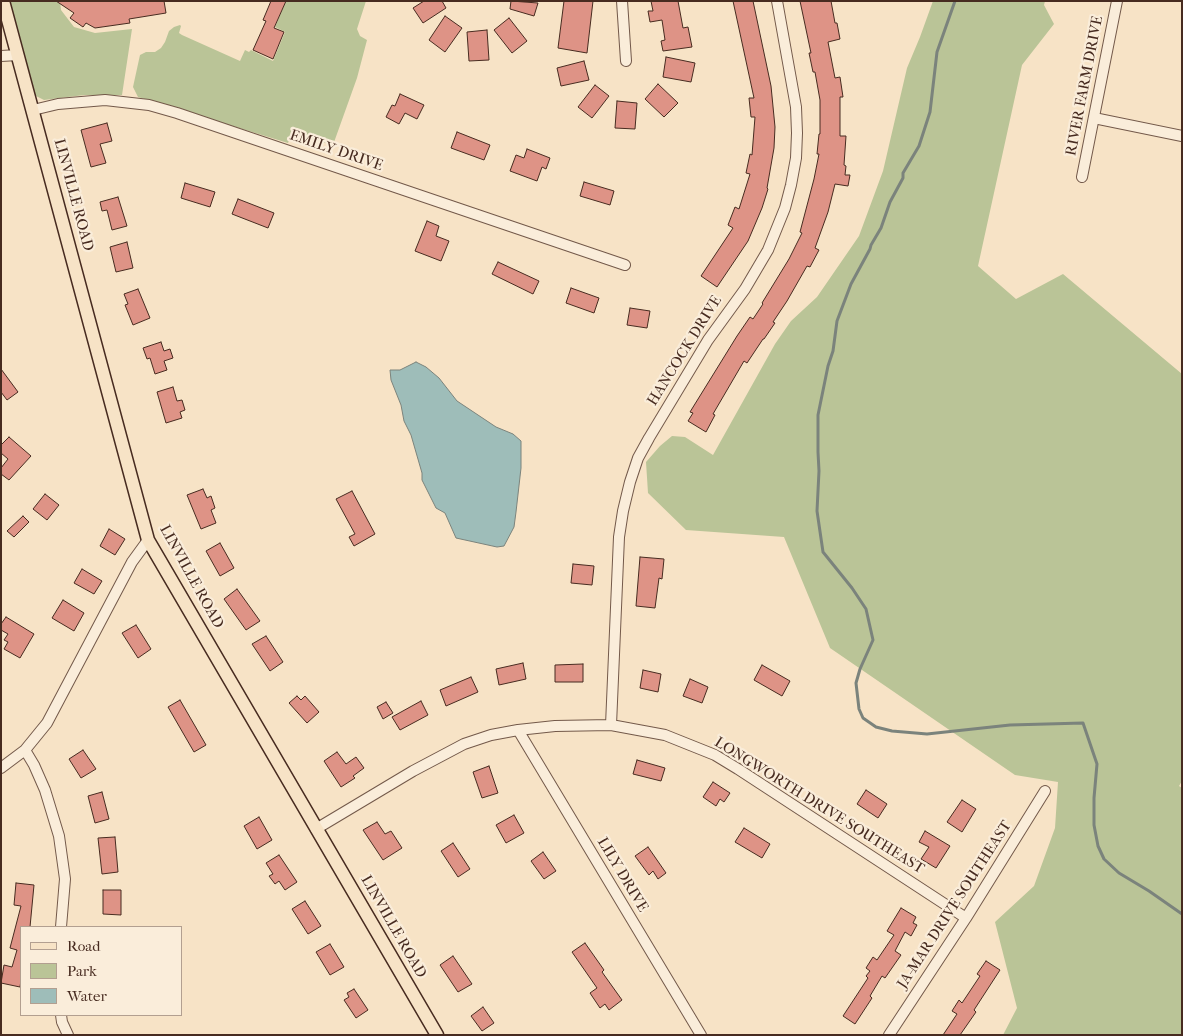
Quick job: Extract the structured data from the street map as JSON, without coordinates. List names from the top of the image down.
{
  "streets": {
    "main road": ["LINVILLE ROAD"],
    "street": [
      "RIVER FARM DRIVE",
      "EMILY DRIVE",
      "HANCOCK DRIVE",
      "LONGWORTH DRIVE SOUTHEAST",
      "LILY DRIVE",
      "JA-MAR DRIVE SOUTHEAST"
    ]
  },
  "crossings": [
    ["EMILY DRIVE", "LINVILLE ROAD"],
    ["LINVILLE ROAD", "LONGWORTH DRIVE SOUTHEAST"],
    ["HANCOCK DRIVE", "LONGWORTH DRIVE SOUTHEAST"],
    ["LONGWORTH DRIVE SOUTHEAST", "LILY DRIVE"],
    ["LONGWORTH DRIVE SOUTHEAST", "JA-MAR DRIVE SOUTHEAST"]
  ],
  "legend": ["Road", "Park", "Water"]
}
